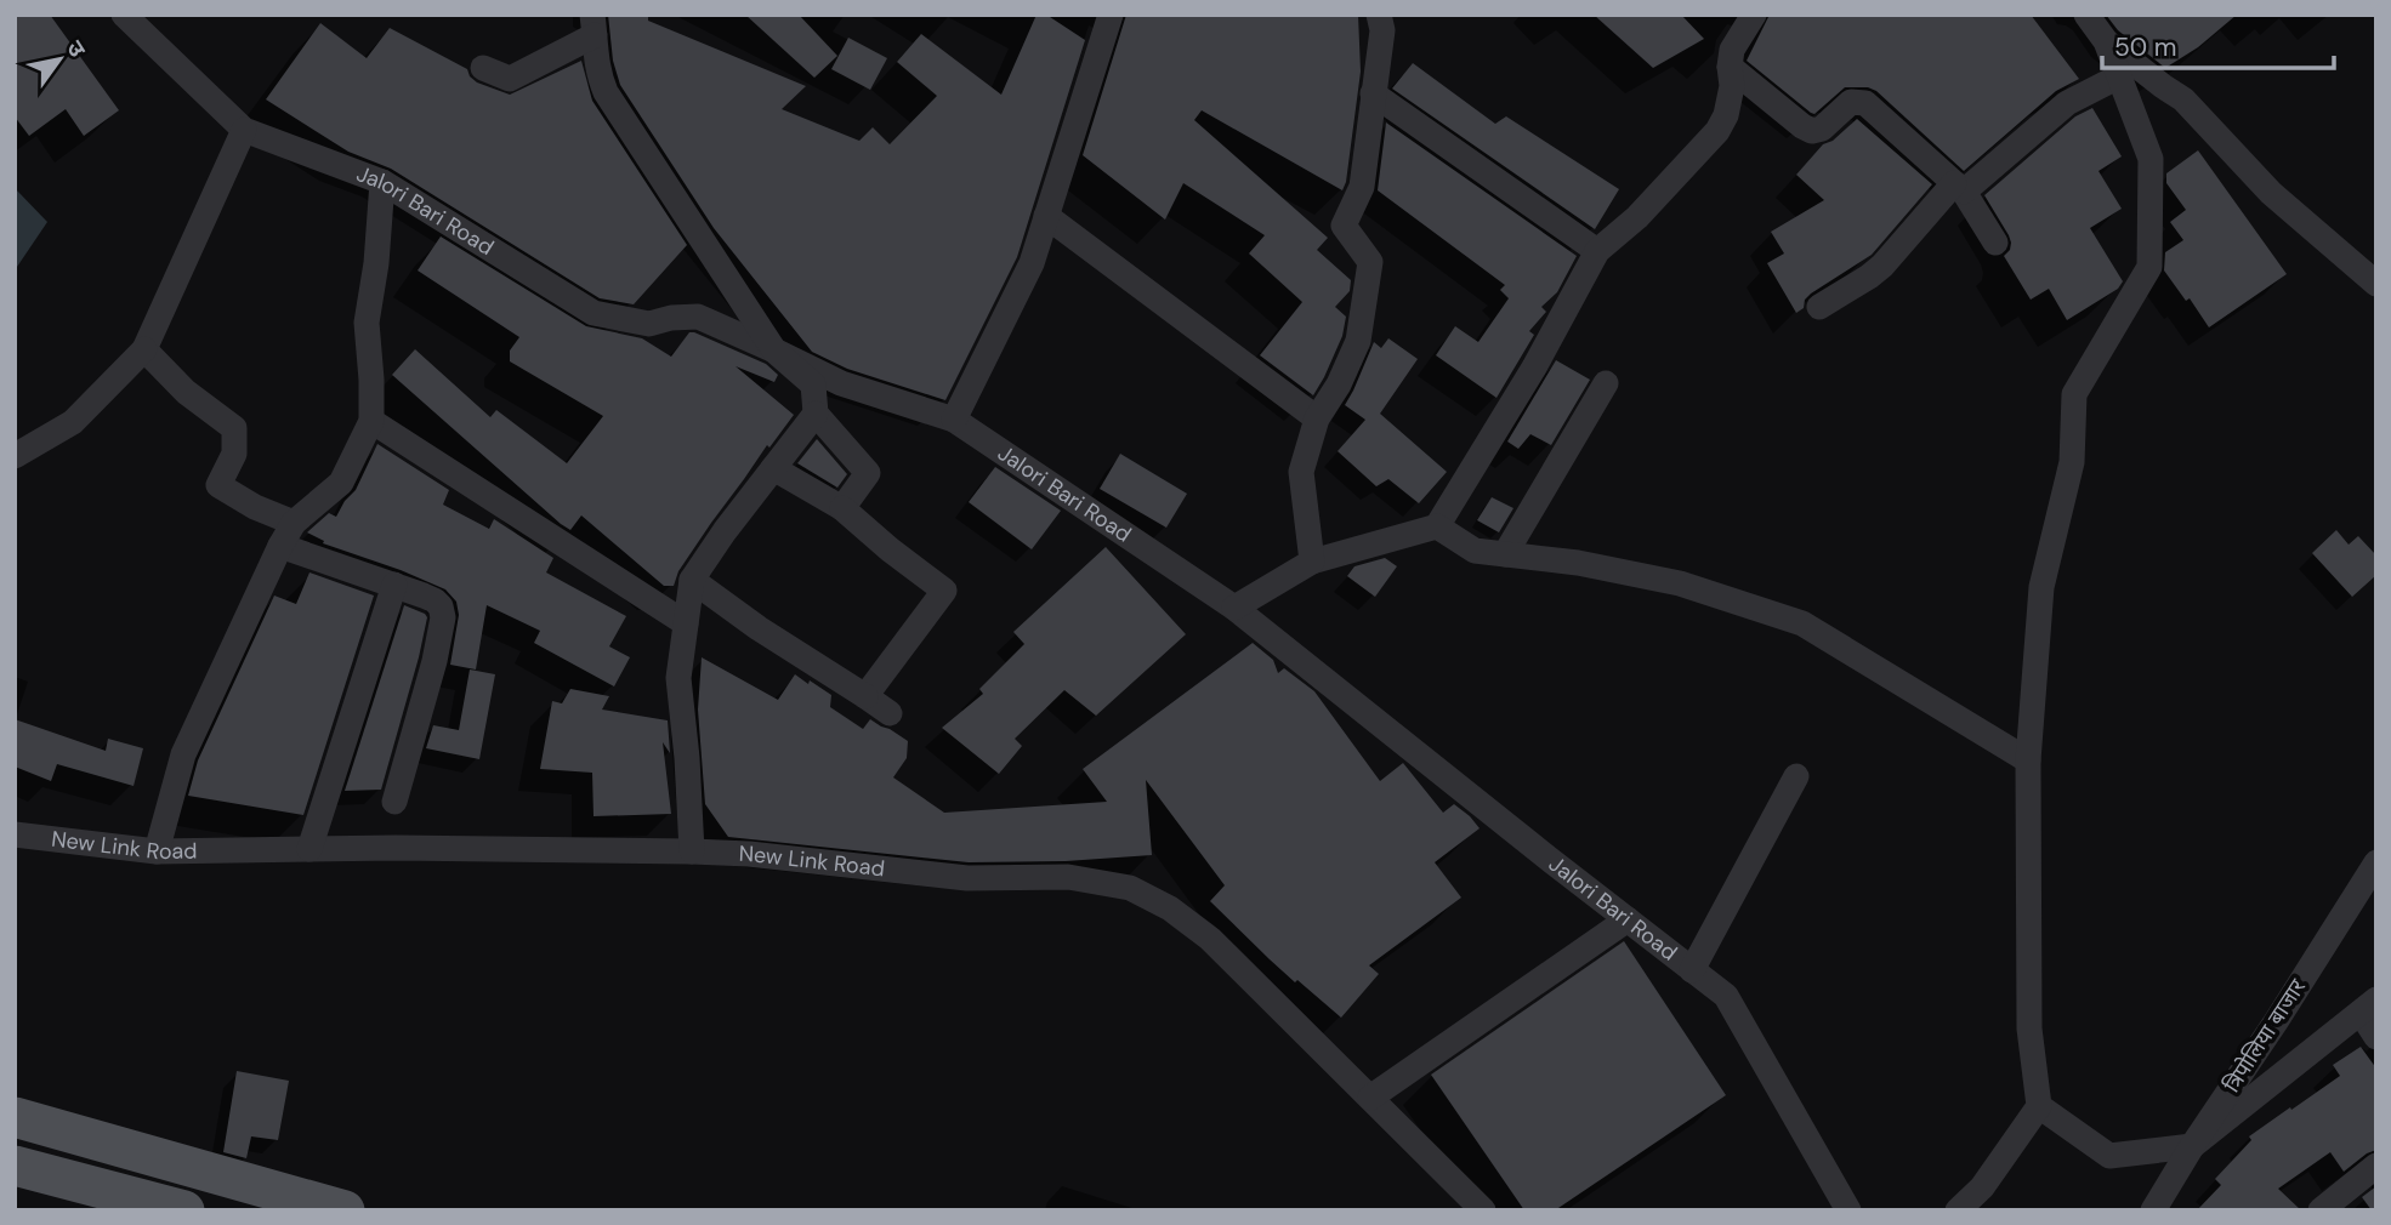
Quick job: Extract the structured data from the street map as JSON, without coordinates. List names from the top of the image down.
{
  "streets": {
    "street": ["Jalori Bari Road", "New Link Road", "त्रिपोलिया बाजार"]
  },
  "scale_bar": "50 m",
  "north": "top right"
}
